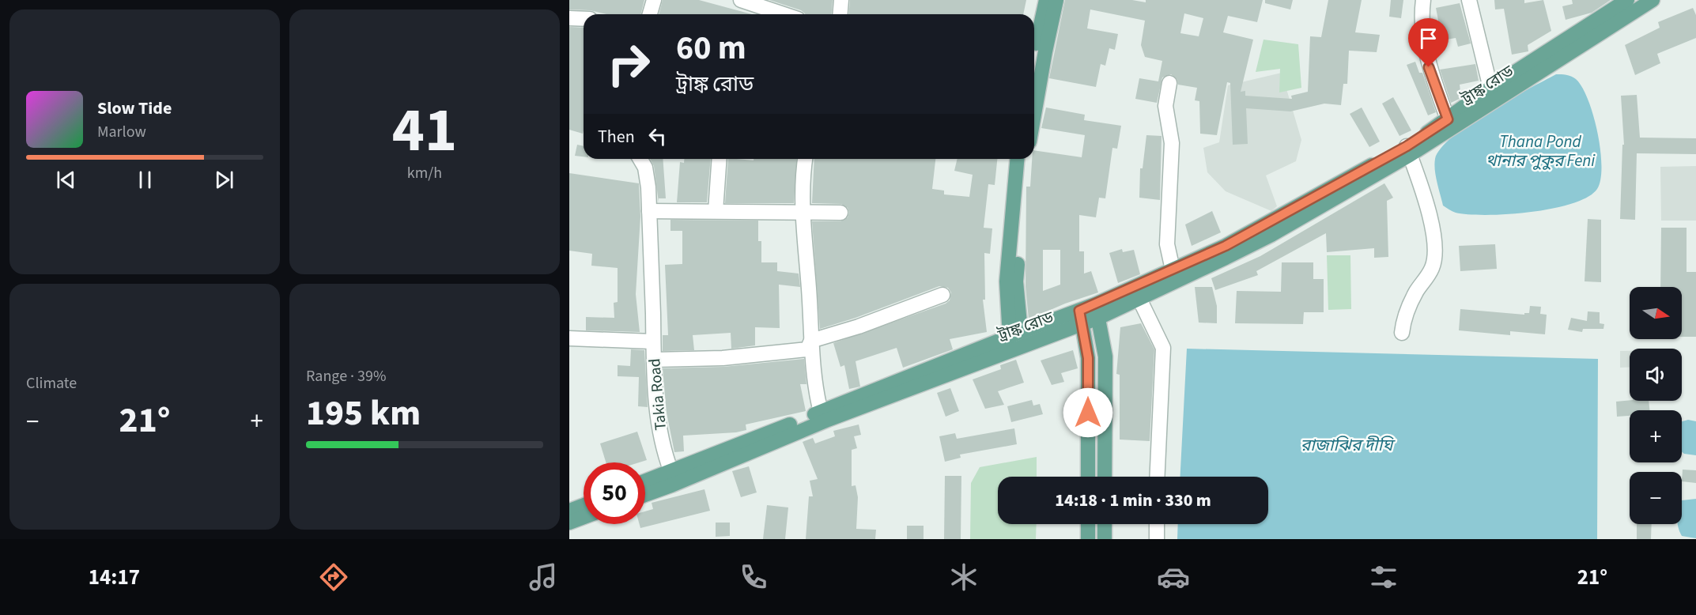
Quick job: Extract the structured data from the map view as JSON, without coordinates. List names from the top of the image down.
{
  "streets": {
    "main road": ["ট্রাঙ্ক রোড"],
    "street": ["Takia Road"]
  },
  "crossings": [
    ["ট্রাঙ্ক রোড", "Takia Road"]
  ],
  "water": ["Thana Pond থানার পুকুর Feni", "রাজাঝির দীঘি"],
  "north": "right",
  "page": {
    "tile": [
      ["41", "km/h"],
      "Climate",
      ["Range · 39%", "195 km"]
    ],
    "turn": ["60 m", "ট্রাঙ্ক রোড"],
    "song": ["Slow Tide", "Marlow"],
    "then": "Then",
    "map_buttons": ["+", "−"],
    "heat": ["−", "21°", "+"],
    "limit": "50",
    "trip": "14:18 · 1 min · 330 m",
    "tabs": ["14:17", "21°"]
  }
}
